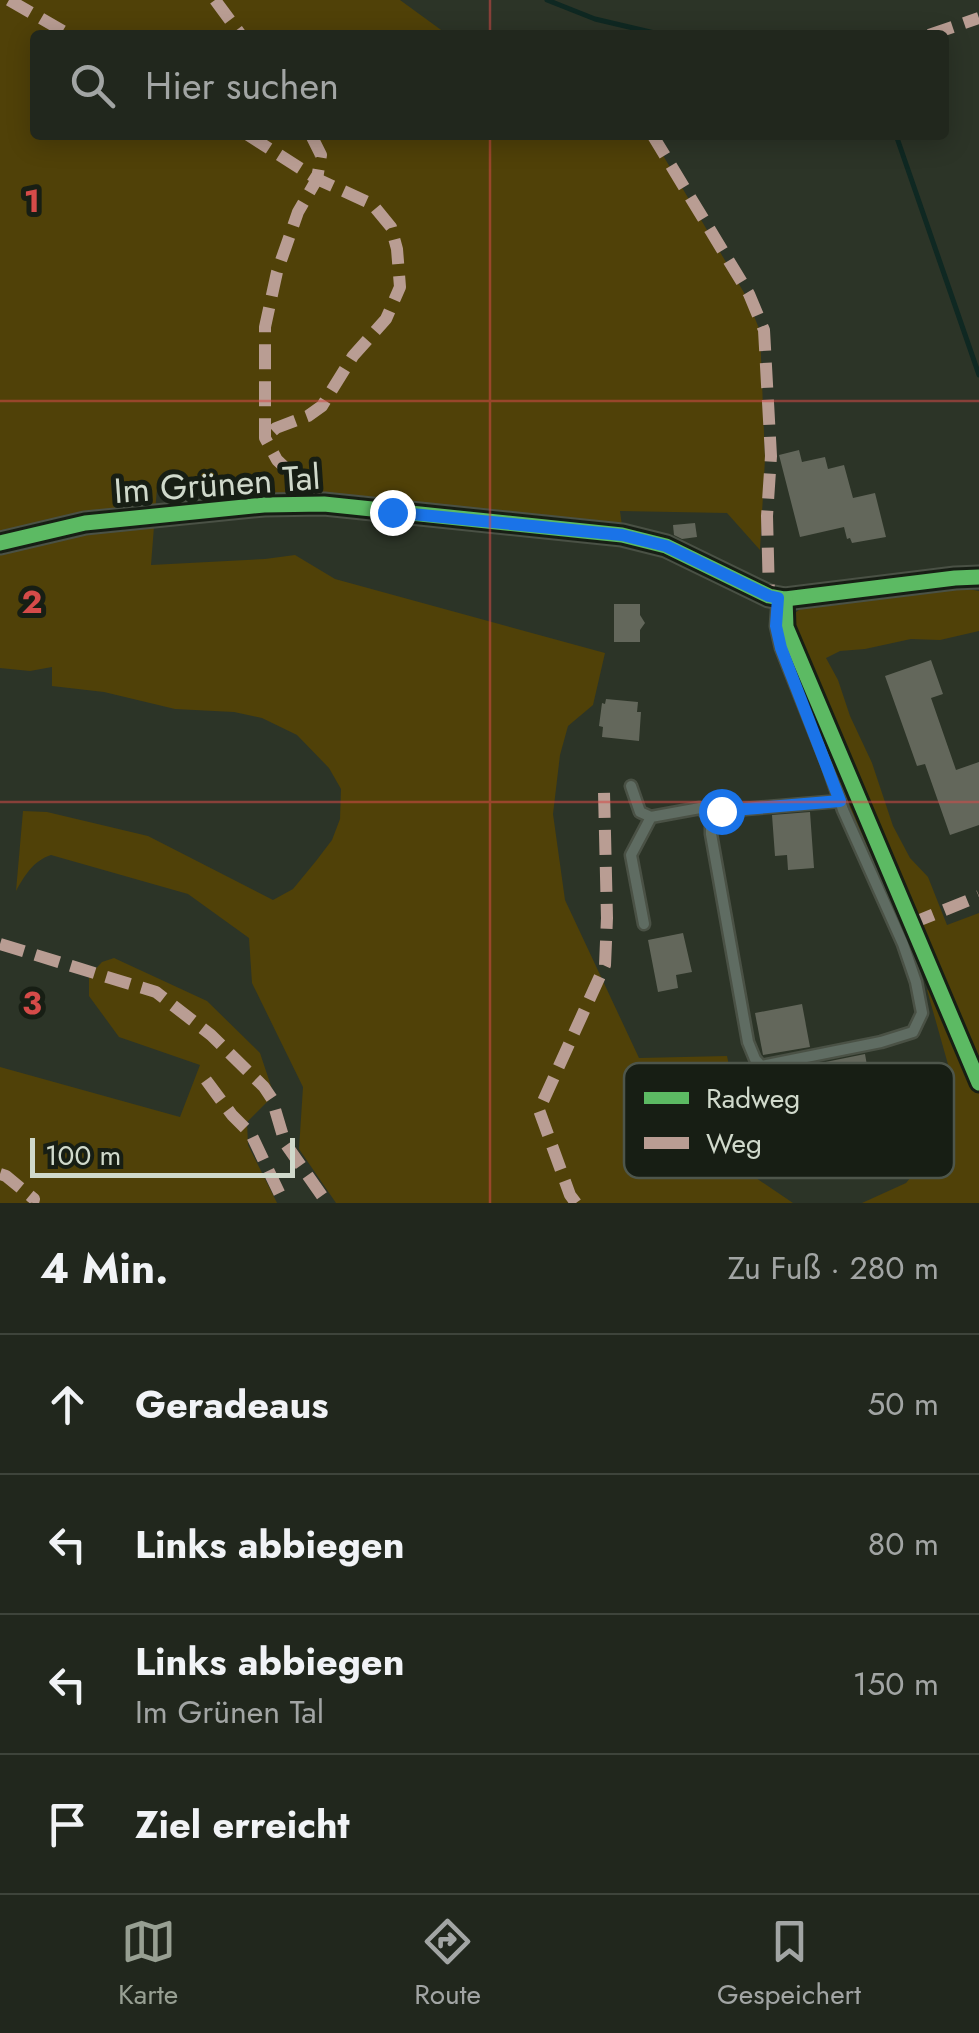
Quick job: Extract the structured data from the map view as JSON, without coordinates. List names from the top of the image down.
{
  "streets": {
    "street": ["Im Grünen Tal"]
  },
  "legend": ["Radweg", "Weg"],
  "scale_bar": "100 m",
  "page": {
    "search": "Hier suchen",
    "scale": "100 m",
    "heading": ["4 Min.", "Zu Fuß · 280 m"],
    "list": [
      ["Geradeaus", "50 m"],
      ["Links abbiegen", "80 m"],
      ["Links abbiegen", "Im Grünen Tal", "150 m"],
      "Ziel erreicht"
    ],
    "nav": ["Karte", "Route", "Gespeichert"]
  },
  "grid": {
    "rows": ["1", "2", "3"]
  }
}
